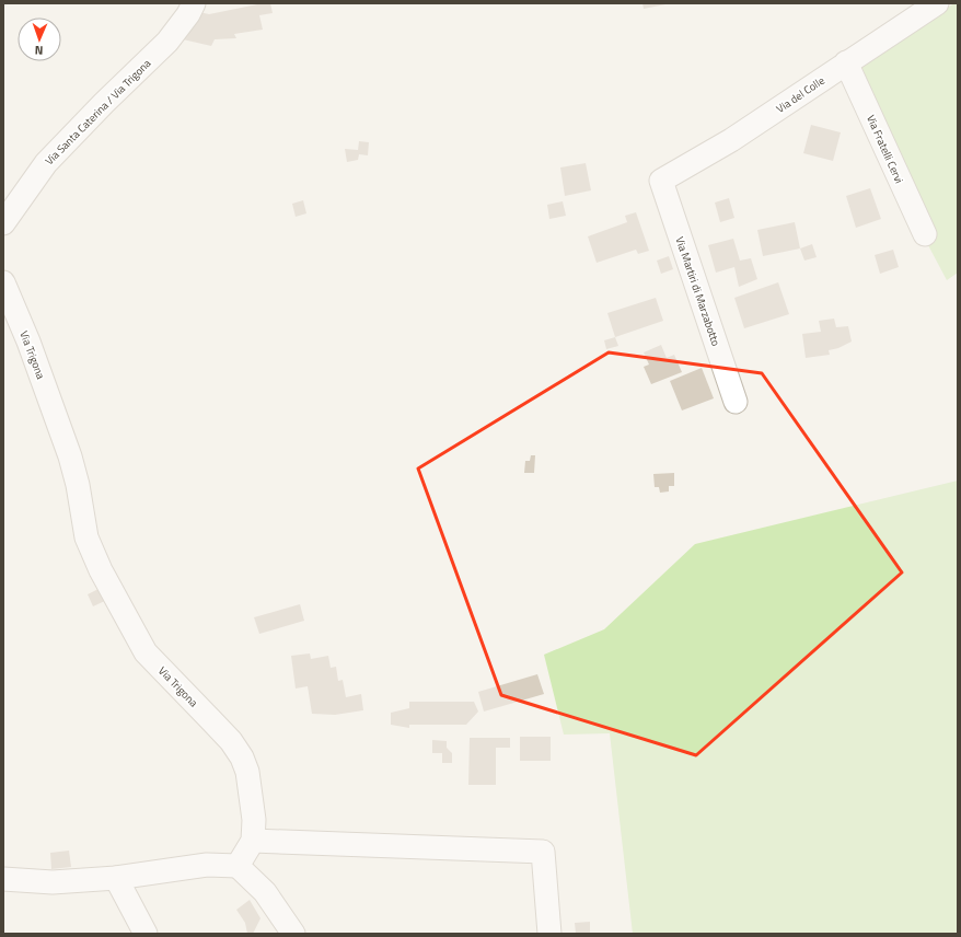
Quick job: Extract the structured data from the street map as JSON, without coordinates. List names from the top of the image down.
{
  "streets": {
    "street": [
      "Via del Colle",
      "Via Santa Caterina / Via Trigona",
      "Via Fratelli Cervi",
      "Via Martiri di Marzabotto",
      "Via Trigona"
    ]
  },
  "crossings": [
    ["Via del Colle", "Via Fratelli Cervi"],
    ["Via del Colle", "Via Martiri di Marzabotto"]
  ],
  "north": "bottom"
}
